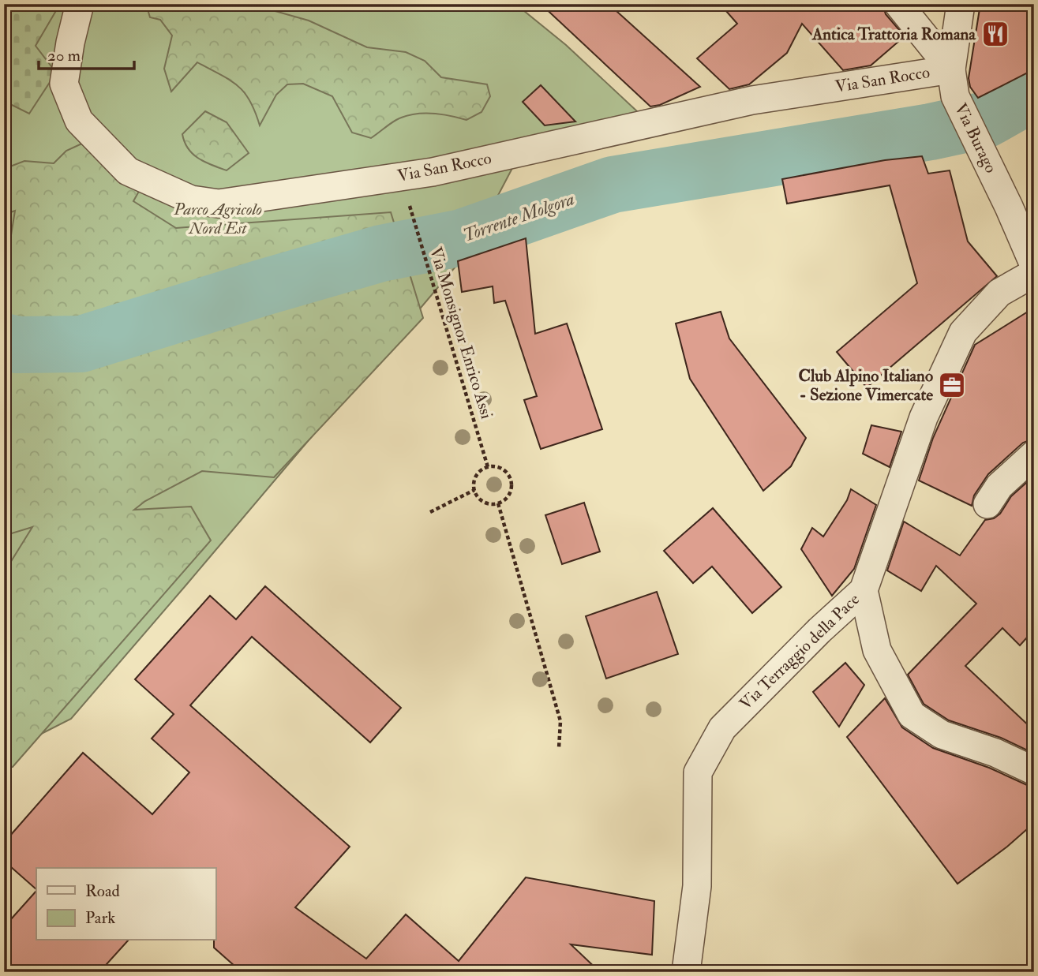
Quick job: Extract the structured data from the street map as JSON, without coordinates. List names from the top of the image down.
{
  "streets": {
    "street": ["Via San Rocco", "Via Burago", "Via Terraggio della Pace"],
    "path": ["Via Monsignor Enrico Assi"]
  },
  "crossings": [
    ["Via San Rocco", "Via Burago"]
  ],
  "water": ["Torrente Molgora"],
  "parks": ["Parco Agricolo Nord Est"],
  "places": {
    "restaurant": ["Antica Trattoria Romana"],
    "office": ["Club Alpino Italiano - Sezione Vimercate"]
  },
  "legend": ["Road", "Park"],
  "scale_bar": "20 m"
}
